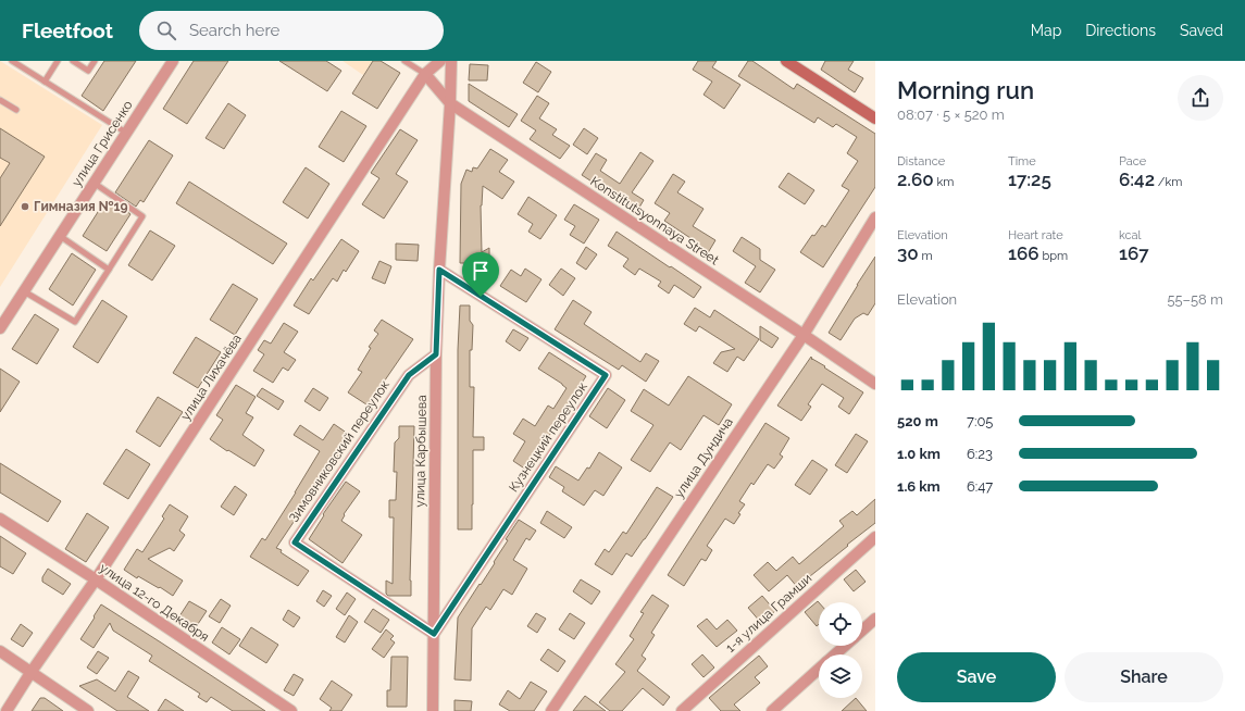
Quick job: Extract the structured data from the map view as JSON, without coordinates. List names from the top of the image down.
{
  "streets": {
    "street": [
      "улица Грисенко",
      "Konstitutsyonnaya Street",
      "улица Лихачёва",
      "Кузнецкий переулок",
      "Зимовниковский переулок",
      "улица Карбышева",
      "улица Дундича",
      "улица 12-го Декабря",
      "1-я улица Грамши"
    ]
  },
  "crossings": [
    ["Konstitutsyonnaya Street", "улица Лихачёва"],
    ["Konstitutsyonnaya Street", "улица Карбышева"],
    ["Konstitutsyonnaya Street", "улица Дундича"],
    ["улица Лихачёва", "улица 12-го Декабря"],
    ["Кузнецкий переулок", "Зимовниковский переулок"],
    ["Кузнецкий переулок", "улица Карбышева"],
    ["Зимовниковский переулок", "улица Карбышева"]
  ],
  "places": ["Гимназия №19"],
  "page": {
    "header": "Fleetfoot",
    "search": "Search here",
    "nav": ["Map", "Directions", "Saved"],
    "heading": ["Morning run", "08:07 · 5 × 520 m"],
    "stats": [
      ["Distance", "2.60 km"],
      ["Time", "17:25"],
      ["Pace", "6:42 /km"],
      ["Elevation", "30 m"],
      ["Heart rate", "166 bpm"],
      ["kcal", "167"]
    ],
    "chart": ["Elevation", "55–58 m"],
    "list": [
      {
        "name": "520 m",
        "note": "7:05"
      },
      {
        "name": "1.0 km",
        "note": "6:23"
      },
      {
        "name": "1.6 km",
        "note": "6:47"
      }
    ],
    "buttons": ["Save", "Share"]
  }
}
